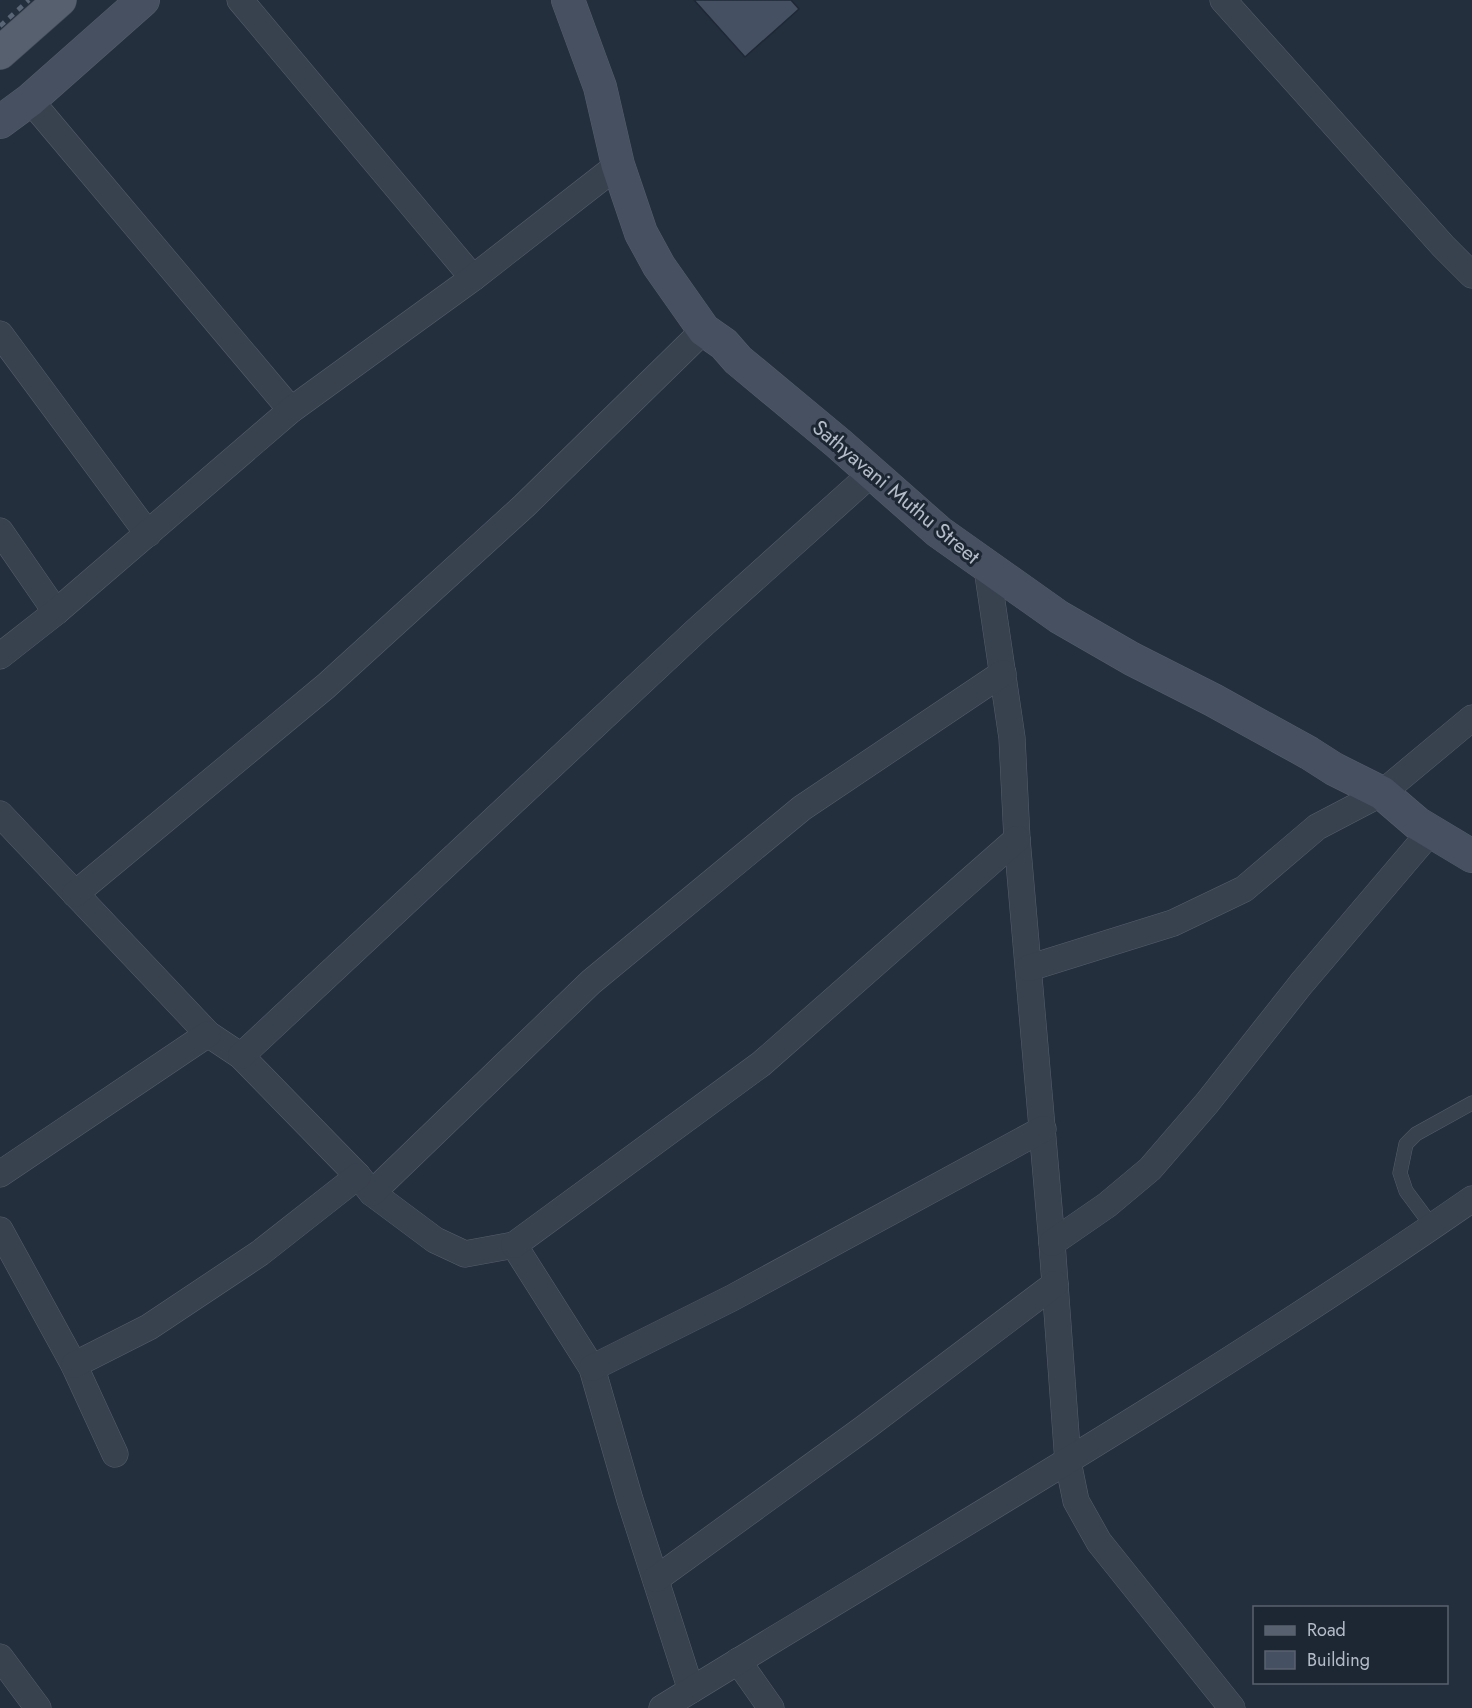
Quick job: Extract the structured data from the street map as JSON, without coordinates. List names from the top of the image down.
{
  "streets": {
    "street": ["Sathyavani Muthu Street"]
  },
  "legend": ["Road", "Building"]
}
